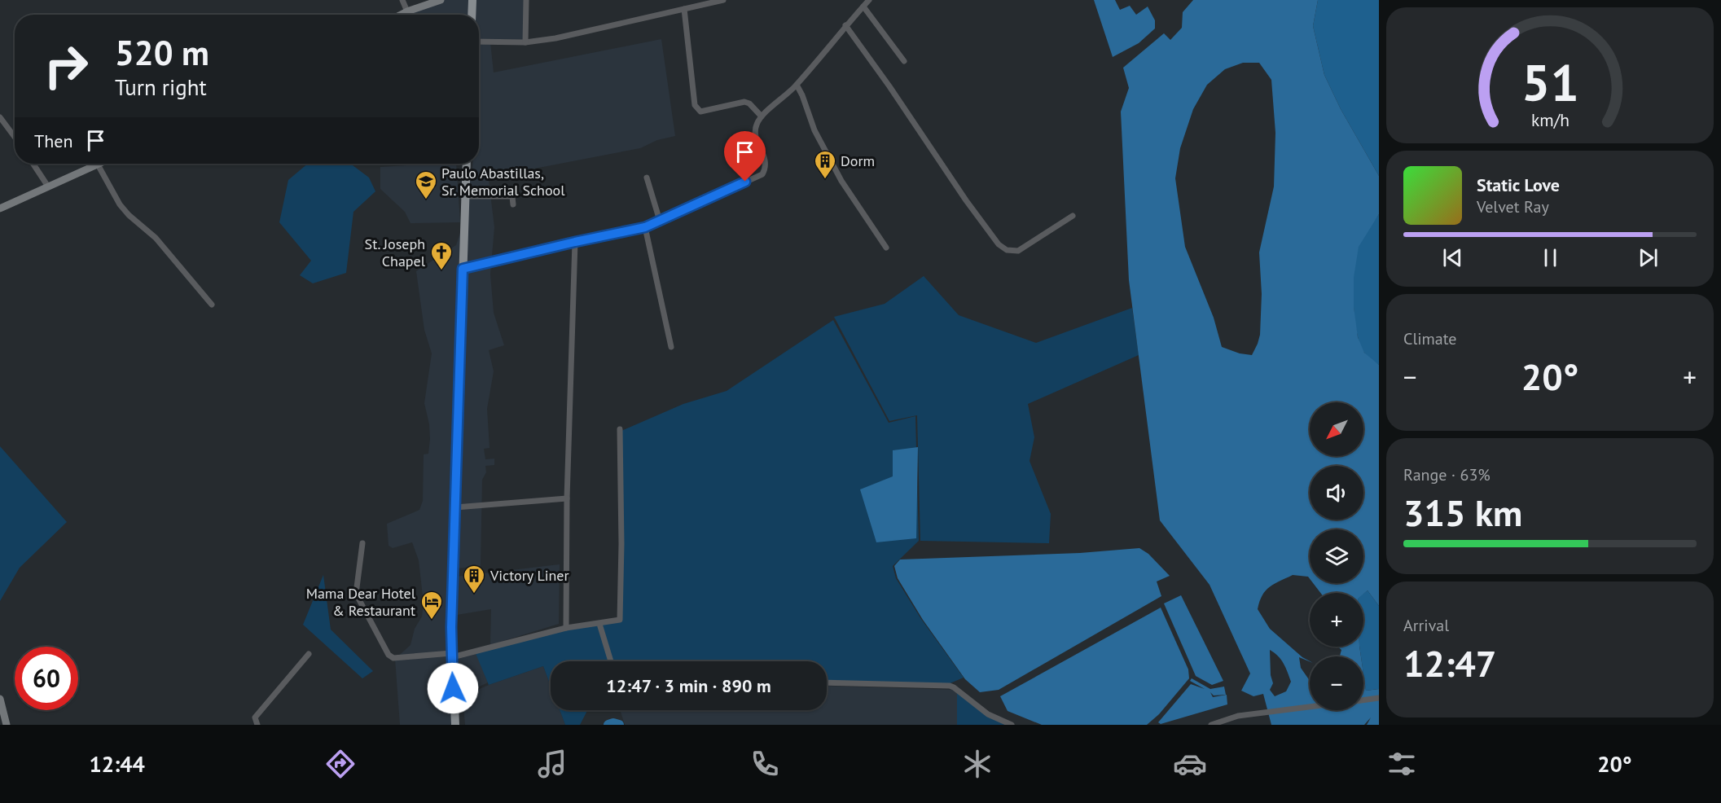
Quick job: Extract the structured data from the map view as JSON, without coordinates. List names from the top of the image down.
{
  "places": {
    "building": ["Dorm", "Victory Liner"],
    "school or university": ["Paulo Abastillas, Sr. Memorial School"],
    "church": ["St. Joseph Chapel"],
    "hotel": ["Mama Dear Hotel & Restaurant"]
  },
  "north": "bottom left",
  "page": {
    "turn": ["520 m", "Turn right"],
    "then": "Then",
    "song": ["Static Love", "Velvet Ray"],
    "tile": [
      "Climate",
      ["Range · 63%", "315 km"],
      ["Arrival", "12:47"]
    ],
    "heat": ["−", "20°", "+"],
    "map_buttons": ["+", "−"],
    "limit": "60",
    "trip": "12:47 · 3 min · 890 m",
    "tabs": ["12:44", "20°"],
    "gauge": ["51", "km/h"]
  }
}
